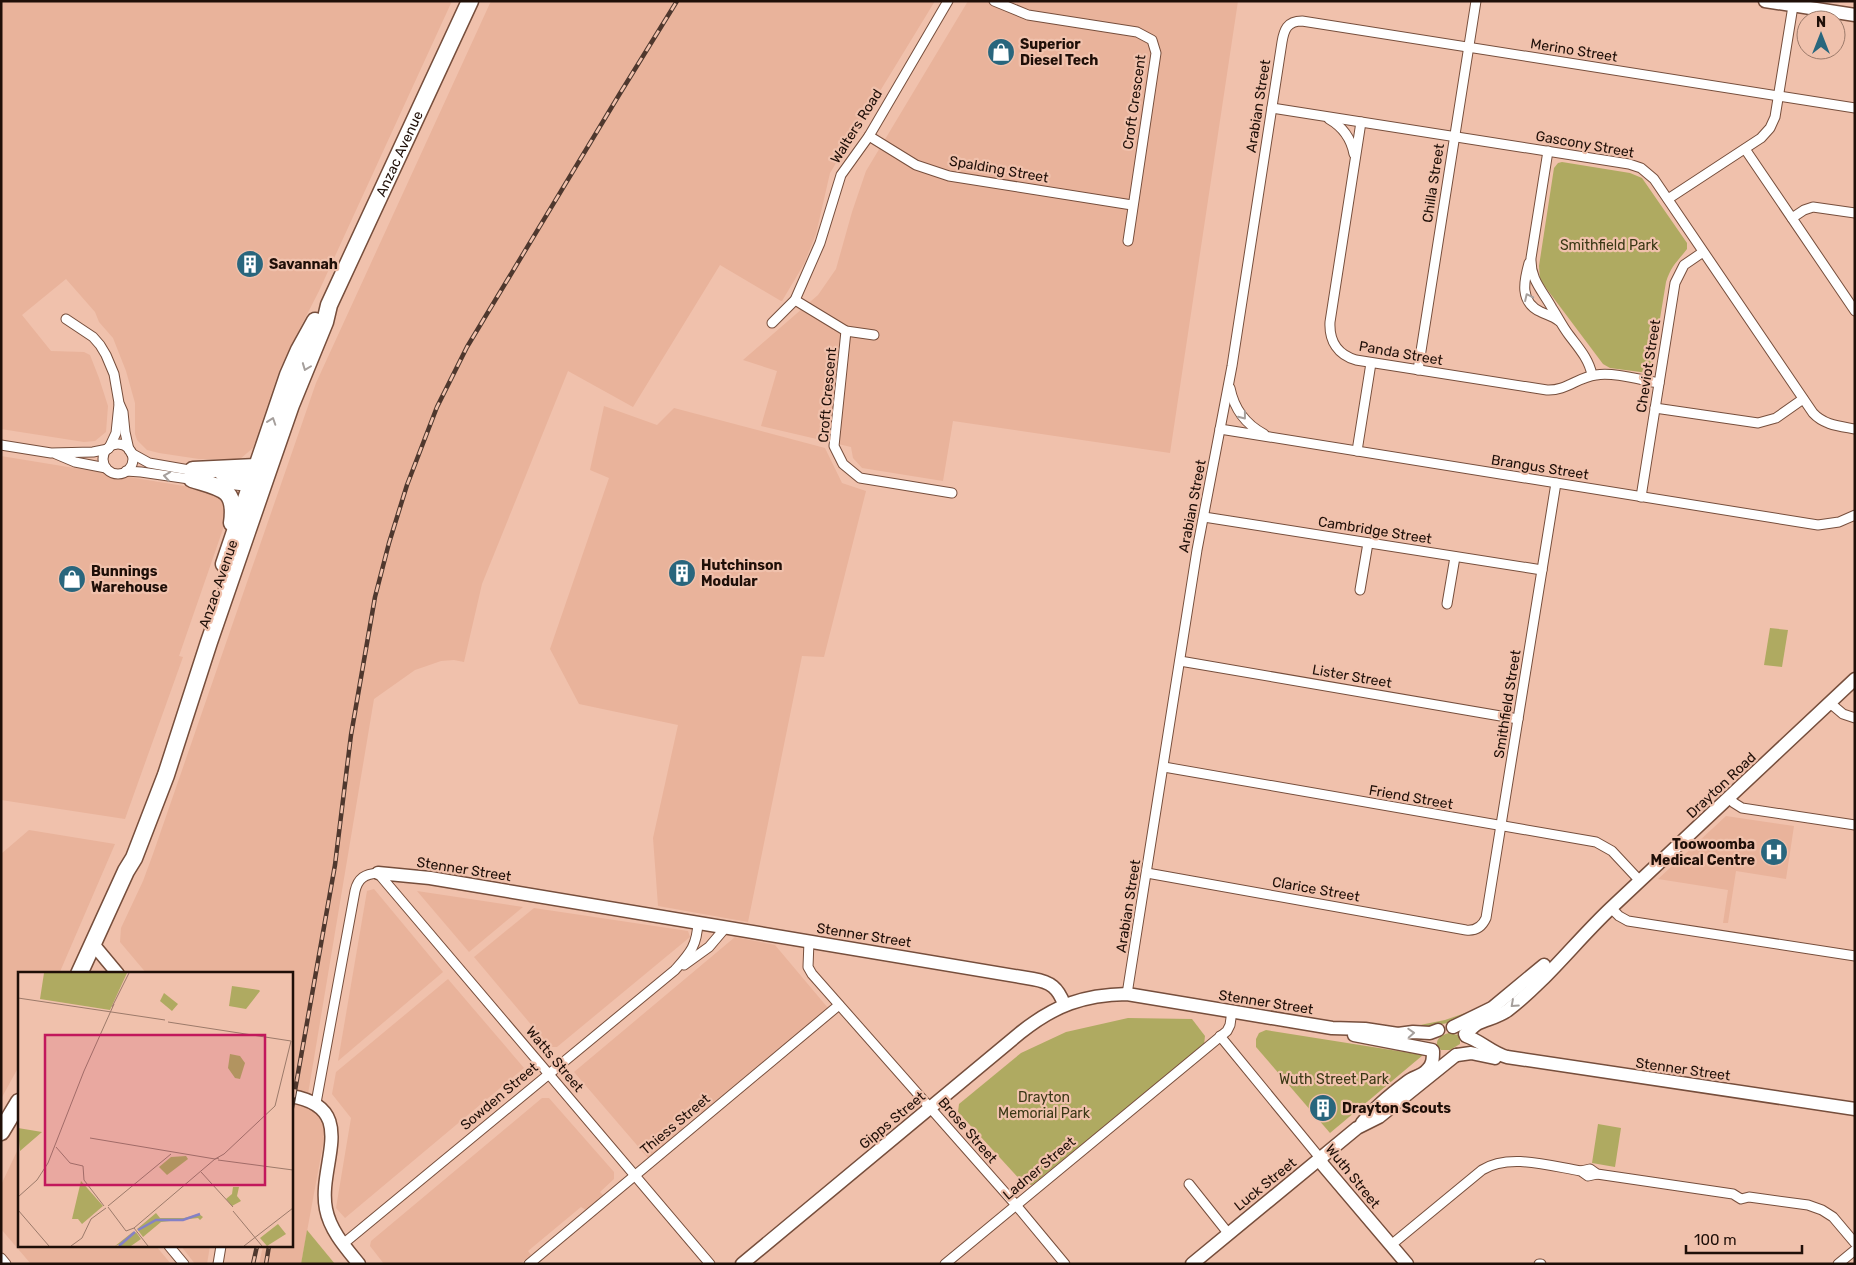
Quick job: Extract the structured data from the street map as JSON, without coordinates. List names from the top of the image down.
{
  "streets": {
    "highway": ["Anzac Avenue"],
    "main road": [
      "Drayton Road",
      "Stenner Street",
      "Gipps Street",
      "Wuth Street",
      "Luck Street"
    ],
    "street": [
      "Merino Street",
      "Croft Crescent",
      "Arabian Street",
      "Walters Road",
      "Gascony Street",
      "Spalding Street",
      "Chilla Street",
      "Panda Street",
      "Cheviot Street",
      "Brangus Street",
      "Cambridge Street",
      "Lister Street",
      "Smithfield Street",
      "Friend Street",
      "Clarice Street",
      "Watts Street",
      "Sowden Street",
      "Thiess Street",
      "Brose Street",
      "Ladner Street"
    ]
  },
  "crossings": [
    ["Merino Street", "Arabian Street"],
    ["Merino Street", "Chilla Street"],
    ["Croft Crescent", "Spalding Street"],
    ["Arabian Street", "Gascony Street"],
    ["Arabian Street", "Brangus Street"],
    ["Arabian Street", "Cambridge Street"],
    ["Arabian Street", "Lister Street"],
    ["Arabian Street", "Friend Street"],
    ["Arabian Street", "Stenner Street"],
    ["Arabian Street", "Clarice Street"],
    ["Walters Road", "Spalding Street"],
    ["Gascony Street", "Chilla Street"],
    ["Gascony Street", "Panda Street"],
    ["Gascony Street", "Cheviot Street"],
    ["Chilla Street", "Panda Street"],
    ["Panda Street", "Cheviot Street"],
    ["Cheviot Street", "Brangus Street"],
    ["Brangus Street", "Smithfield Street"],
    ["Cambridge Street", "Smithfield Street"],
    ["Lister Street", "Smithfield Street"],
    ["Smithfield Street", "Friend Street"],
    ["Smithfield Street", "Clarice Street"],
    ["Drayton Road", "Friend Street"],
    ["Drayton Road", "Stenner Street"],
    ["Drayton Road", "Luck Street"],
    ["Stenner Street", "Watts Street"],
    ["Stenner Street", "Sowden Street"],
    ["Stenner Street", "Gipps Street"],
    ["Stenner Street", "Brose Street"],
    ["Stenner Street", "Ladner Street"],
    ["Stenner Street", "Luck Street"],
    ["Watts Street", "Sowden Street"],
    ["Watts Street", "Thiess Street"],
    ["Gipps Street", "Brose Street"],
    ["Thiess Street", "Brose Street"],
    ["Brose Street", "Ladner Street"],
    ["Ladner Street", "Wuth Street"],
    ["Wuth Street", "Luck Street"]
  ],
  "parks": ["Smithfield Park", "Wuth Street Park", "Drayton Memorial Park"],
  "places": {
    "shop": ["Superior Diesel Tech", "Bunnings Warehouse"],
    "building": ["Savannah", "Hutchinson Modular", "Drayton Scouts"],
    "hospital": ["Toowoomba Medical Centre"]
  },
  "scale_bar": "100 m",
  "north": "top"
}
